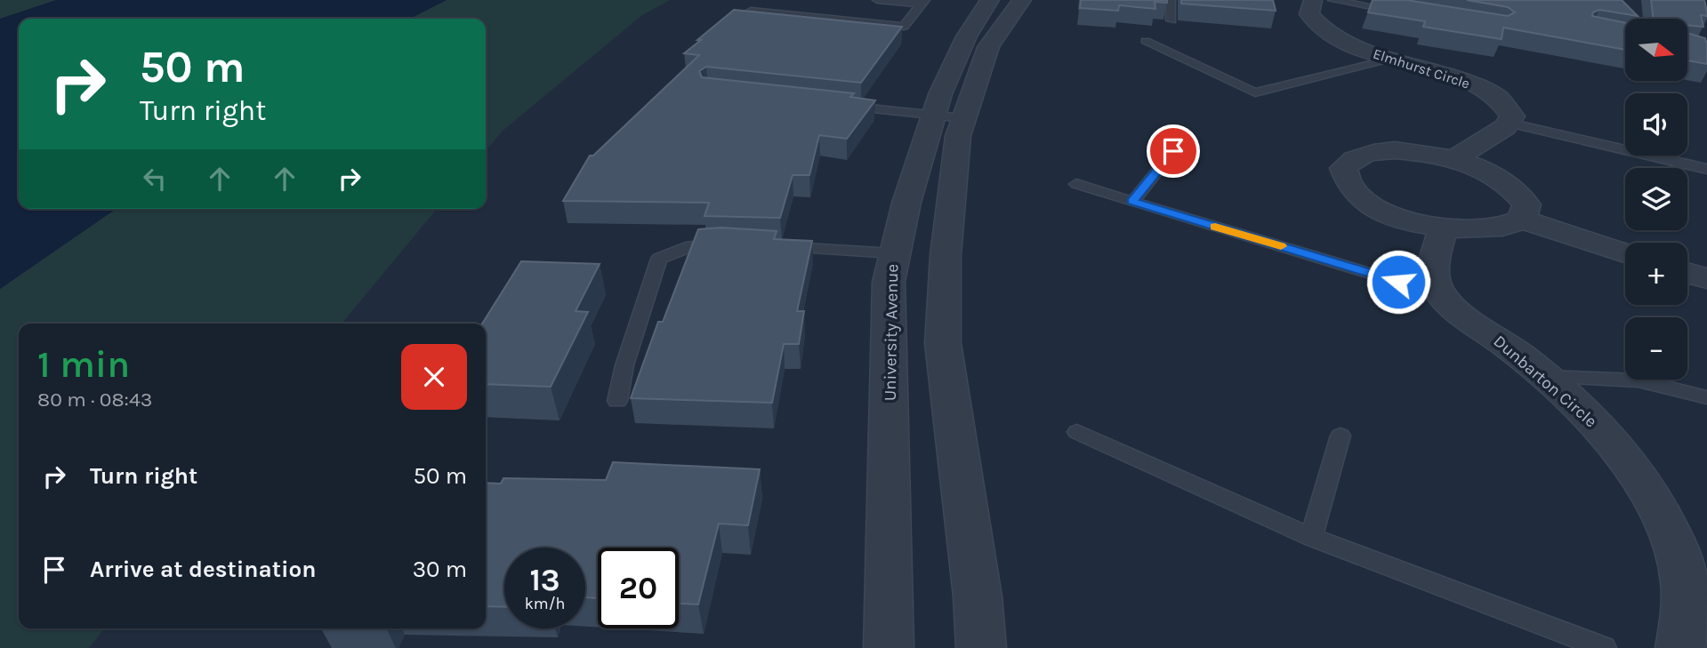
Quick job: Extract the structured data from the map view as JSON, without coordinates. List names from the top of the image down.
{
  "streets": {
    "street": ["Elmhurst Circle", "University Avenue", "Dunbarton Circle"]
  },
  "north": "right",
  "page": {
    "map_buttons": ["+", "−"],
    "turn": ["50 m", "Turn right"],
    "heading": ["1 min", "80 m · 08:43"],
    "list": [
      {
        "name": "Turn right",
        "value": "50 m"
      },
      {
        "name": "Arrive at destination",
        "value": "30 m"
      }
    ],
    "speed": "13 km/h",
    "limit": "20"
  }
}
